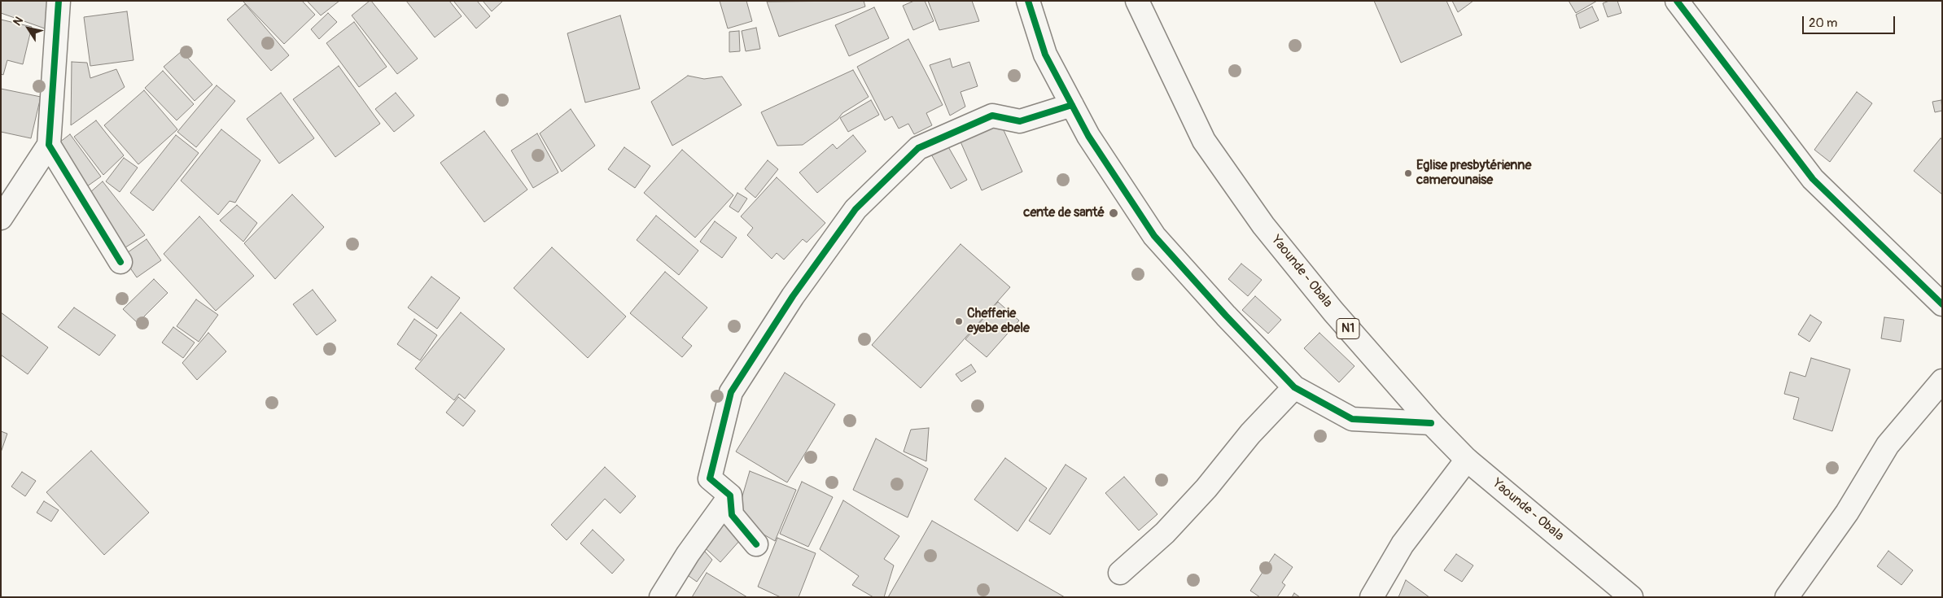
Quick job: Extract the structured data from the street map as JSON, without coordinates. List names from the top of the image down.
{
  "streets": {
    "main road": ["Yaounde - Obala", "N1"]
  },
  "places": ["Eglise presbytérienne camerounaise", "cente de santé", "Chefferie eyebe ebele"],
  "scale_bar": "20 m",
  "north": "top left"
}
